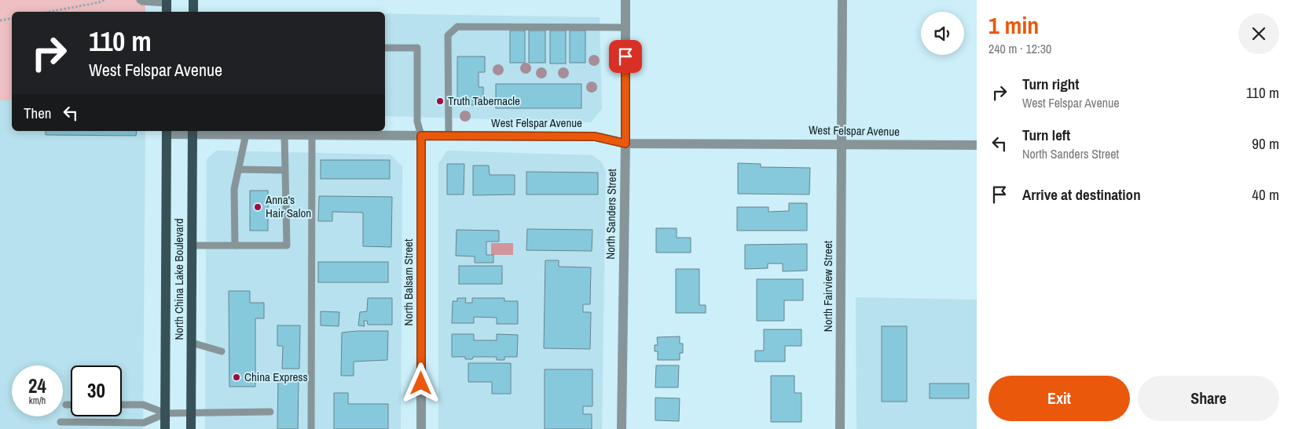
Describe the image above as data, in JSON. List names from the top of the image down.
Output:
{
  "streets": {
    "main road": ["North China Lake Boulevard"],
    "street": [
      "West Felspar Avenue",
      "North Sanders Street",
      "North Balsam Street",
      "North Fairview Street"
    ]
  },
  "crossings": [
    ["West Felspar Avenue", "North Sanders Street"],
    ["West Felspar Avenue", "North China Lake Boulevard"],
    ["West Felspar Avenue", "North Balsam Street"],
    ["West Felspar Avenue", "North Fairview Street"]
  ],
  "places": ["Truth Tabernacle", "Anna's Hair Salon", "China Express"],
  "page": {
    "heading": ["1 min", "240 m · 12:30"],
    "turn": ["110 m", "West Felspar Avenue"],
    "list": [
      {
        "name": "Turn right",
        "note": "West Felspar Avenue",
        "value": "110 m"
      },
      {
        "name": "Turn left",
        "note": "North Sanders Street",
        "value": "90 m"
      },
      {
        "name": "Arrive at destination",
        "value": "40 m"
      }
    ],
    "then": "Then",
    "speed": "24 km/h",
    "limit": "30",
    "buttons": ["Exit", "Share"]
  }
}
